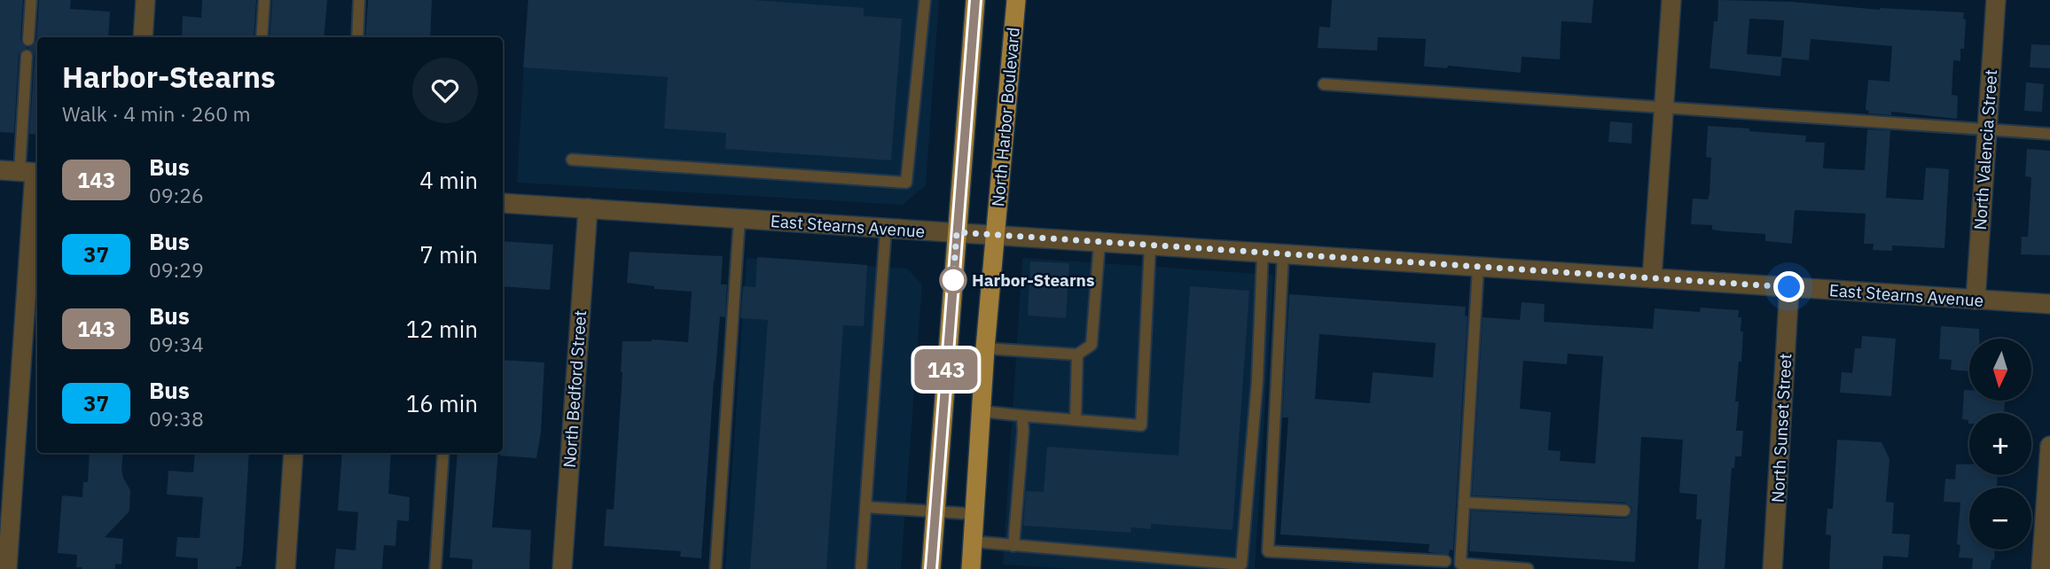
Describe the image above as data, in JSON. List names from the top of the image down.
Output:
{
  "streets": {
    "main road": ["North Harbor Boulevard"],
    "street": [
      "North Valencia Street",
      "East Stearns Avenue",
      "North Bedford Street",
      "North Sunset Street"
    ]
  },
  "crossings": [
    ["North Harbor Boulevard", "East Stearns Avenue"],
    ["North Valencia Street", "East Stearns Avenue"],
    ["East Stearns Avenue", "North Bedford Street"],
    ["East Stearns Avenue", "North Sunset Street"]
  ],
  "places": ["Harbor-Stearns"],
  "lines": ["bus line 143"],
  "north": "bottom",
  "page": {
    "on_map": "143",
    "heading": ["Harbor-Stearns", "Walk · 4 min · 260 m"],
    "list": [
      {
        "mark": "143",
        "name": "Bus",
        "note": "09:26",
        "value": "4 min"
      },
      {
        "mark": "37",
        "name": "Bus",
        "note": "09:29",
        "value": "7 min"
      },
      {
        "mark": "143",
        "name": "Bus",
        "note": "09:34",
        "value": "12 min"
      },
      {
        "mark": "37",
        "name": "Bus",
        "note": "09:38",
        "value": "16 min"
      }
    ],
    "map_buttons": ["+", "−"]
  }
}
